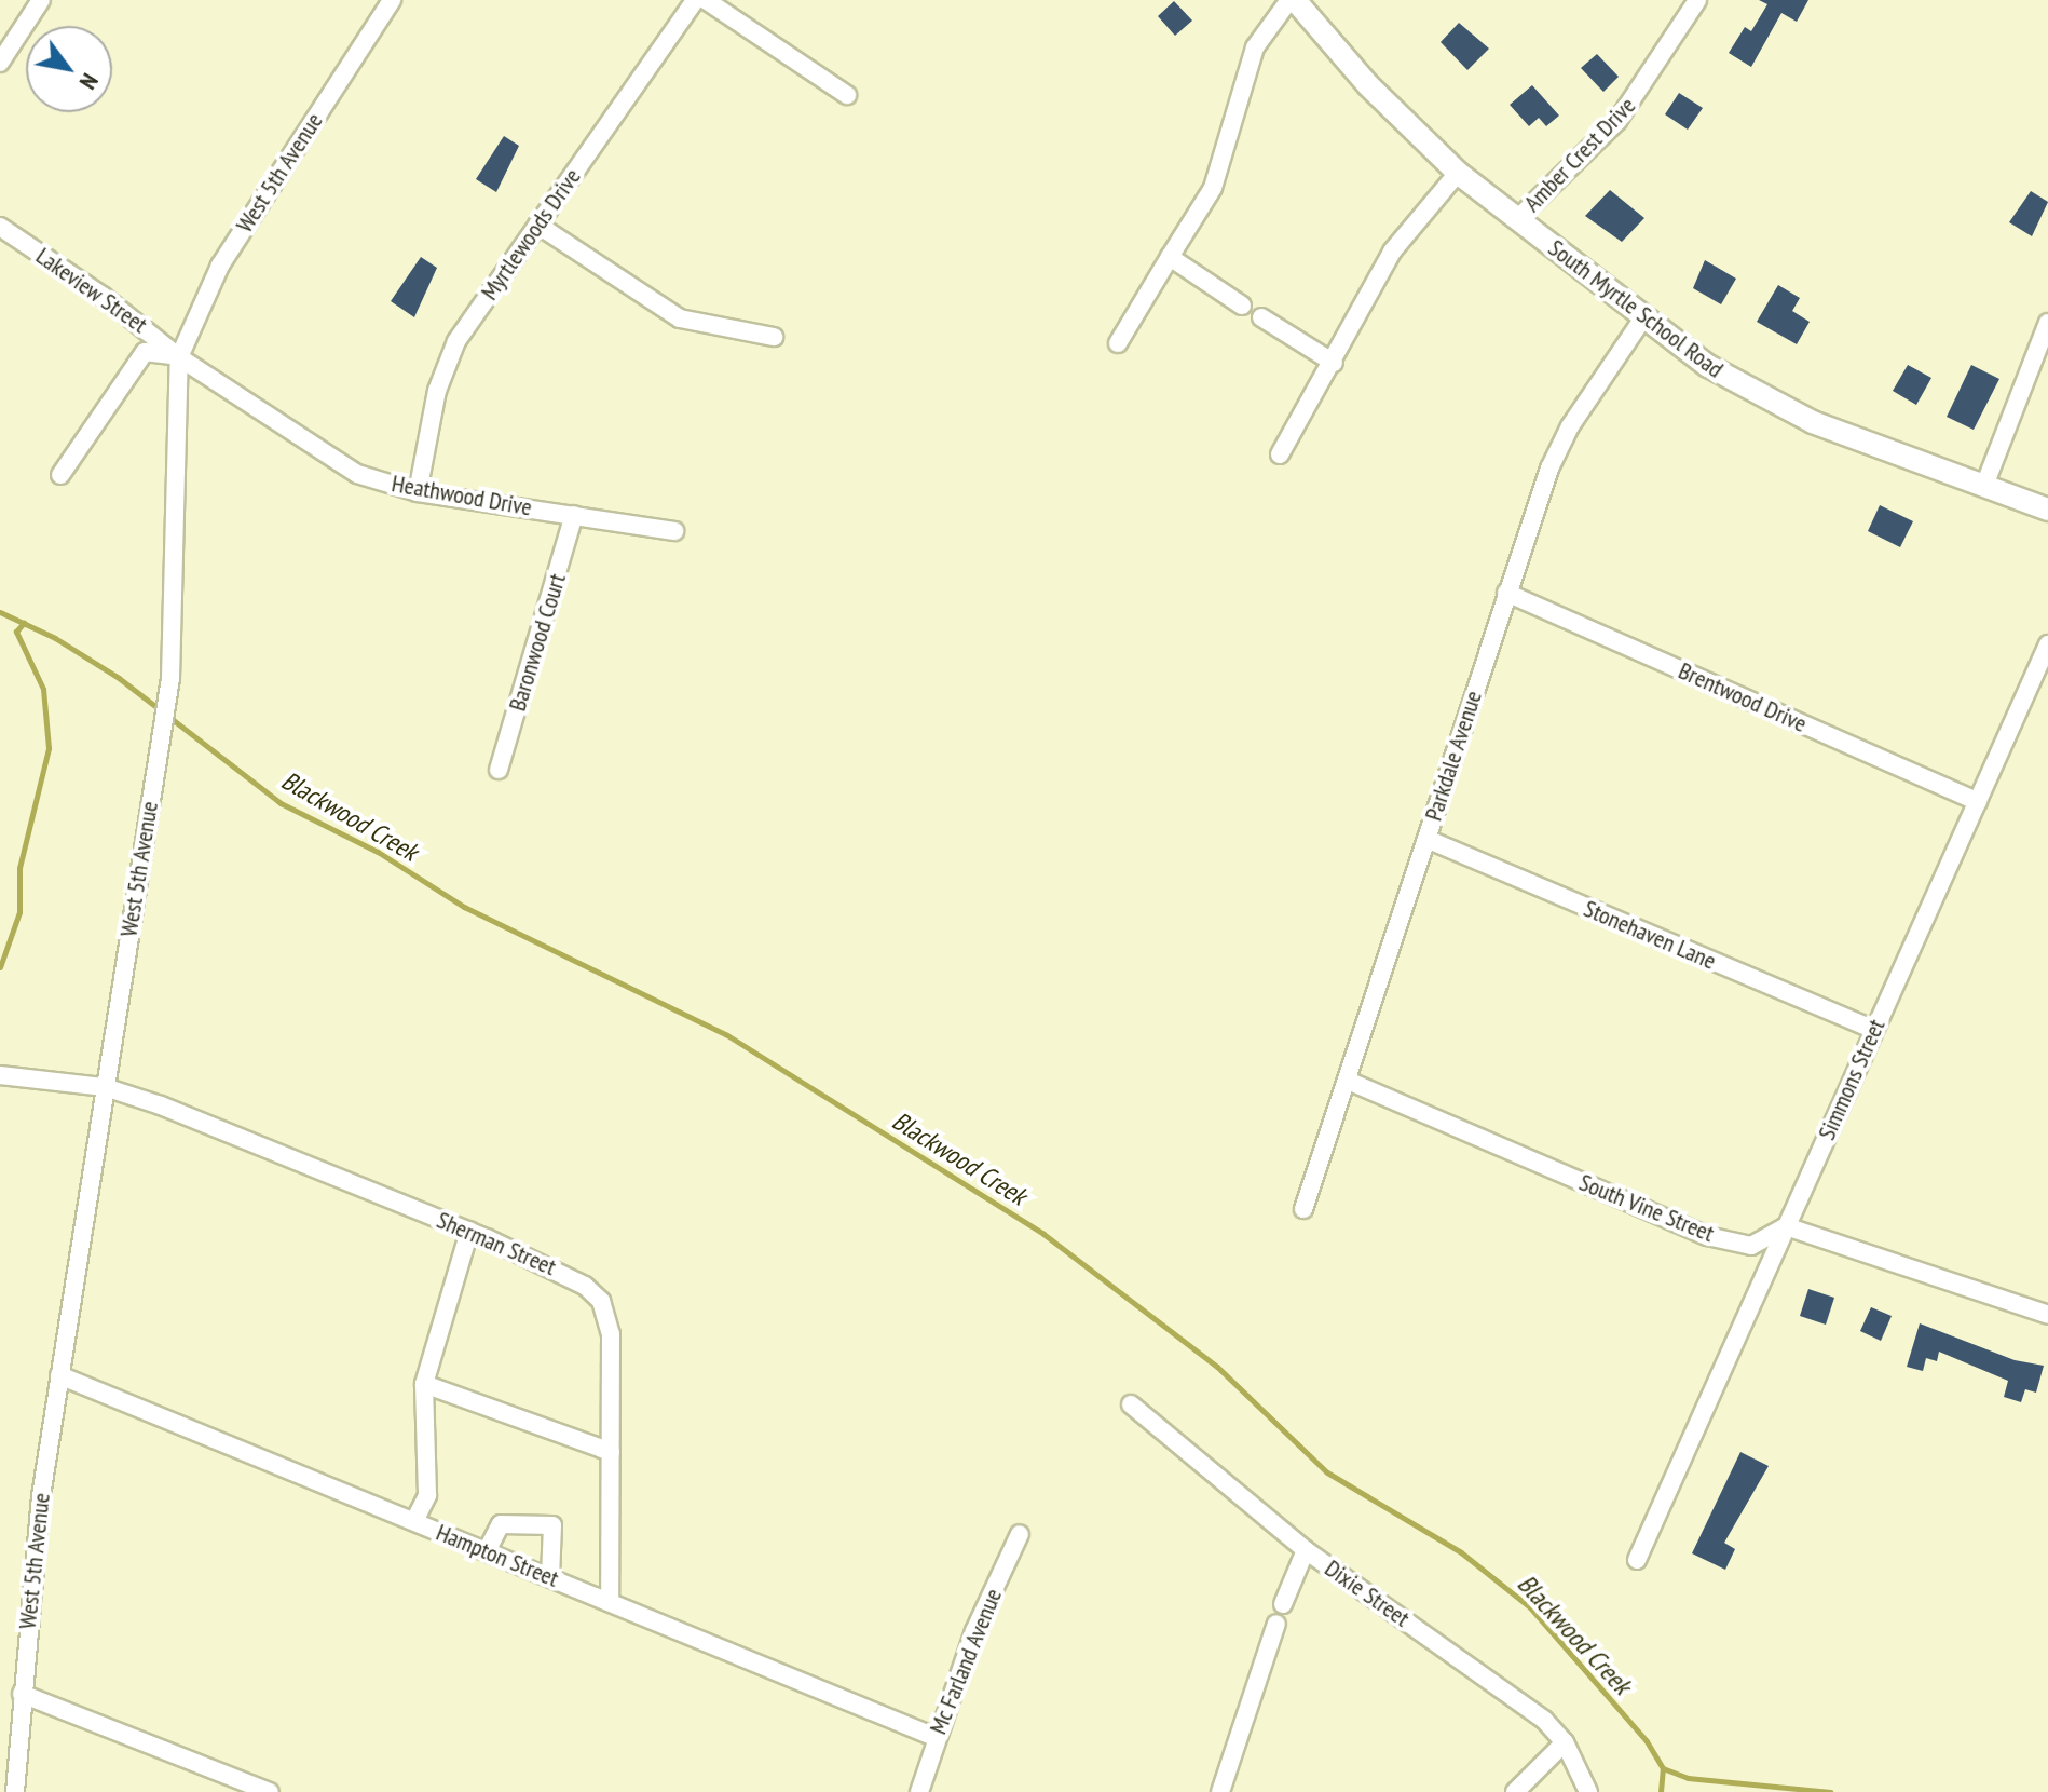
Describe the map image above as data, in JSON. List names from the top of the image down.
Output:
{
  "streets": {
    "main road": ["South Myrtle School Road"],
    "street": [
      "Amber Crest Drive",
      "West 5th Avenue",
      "Myrtlewoods Drive",
      "Lakeview Street",
      "Heathwood Drive",
      "Baronwood Court",
      "Brentwood Drive",
      "Parkdale Avenue",
      "Stonehaven Lane",
      "Simmons Street",
      "South Vine Street",
      "Sherman Street",
      "Hampton Street",
      "Dixie Street",
      "Mc Farland Avenue"
    ]
  },
  "crossings": [
    ["Amber Crest Drive", "South Myrtle School Road"],
    ["West 5th Avenue", "Lakeview Street"],
    ["West 5th Avenue", "Heathwood Drive"],
    ["West 5th Avenue", "Sherman Street"],
    ["West 5th Avenue", "Hampton Street"],
    ["Myrtlewoods Drive", "Heathwood Drive"],
    ["Lakeview Street", "Heathwood Drive"],
    ["South Myrtle School Road", "Parkdale Avenue"],
    ["Heathwood Drive", "Baronwood Court"],
    ["Brentwood Drive", "Parkdale Avenue"],
    ["Brentwood Drive", "Simmons Street"],
    ["Parkdale Avenue", "Stonehaven Lane"],
    ["Parkdale Avenue", "South Vine Street"],
    ["Stonehaven Lane", "Simmons Street"],
    ["Simmons Street", "South Vine Street"],
    ["Sherman Street", "Hampton Street"],
    ["Hampton Street", "Mc Farland Avenue"]
  ],
  "water": ["Blackwood Creek"],
  "north": "bottom right"
}
